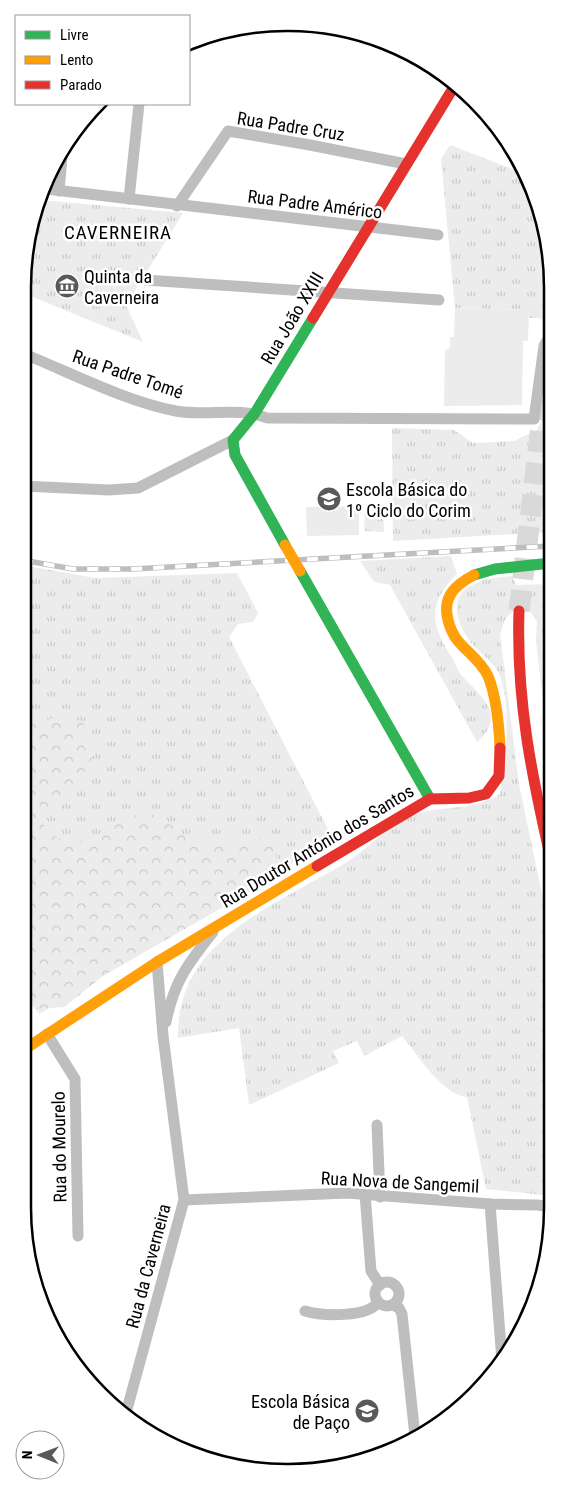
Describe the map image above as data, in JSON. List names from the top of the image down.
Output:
{
  "streets": {
    "main road": ["Rua João XXIII", "Rua Doutor António dos Santos"],
    "street": [
      "Rua Padre Cruz",
      "Rua Padre Américo",
      "Rua Padre Tomé",
      "Rua do Mourelo",
      "Rua Nova de Sangemil",
      "Rua da Caverneira"
    ]
  },
  "crossings": [
    ["Rua Padre Cruz", "Rua Padre Américo"],
    ["Rua Padre Cruz", "Rua João XXIII"],
    ["Rua Padre Américo", "Rua João XXIII"],
    ["Rua João XXIII", "Rua Padre Tomé"],
    ["Rua Doutor António dos Santos", "Rua do Mourelo"],
    ["Rua Doutor António dos Santos", "Rua da Caverneira"],
    ["Rua Nova de Sangemil", "Rua da Caverneira"]
  ],
  "districts": ["CAVERNEIRA"],
  "places": {
    "museum": ["Quinta da Caverneira"],
    "school or university": ["Escola Básica do 1º Ciclo do Corim", "Escola Básica de Paço"]
  },
  "legend": ["Livre", "Lento", "Parado"],
  "north": "left"
}
